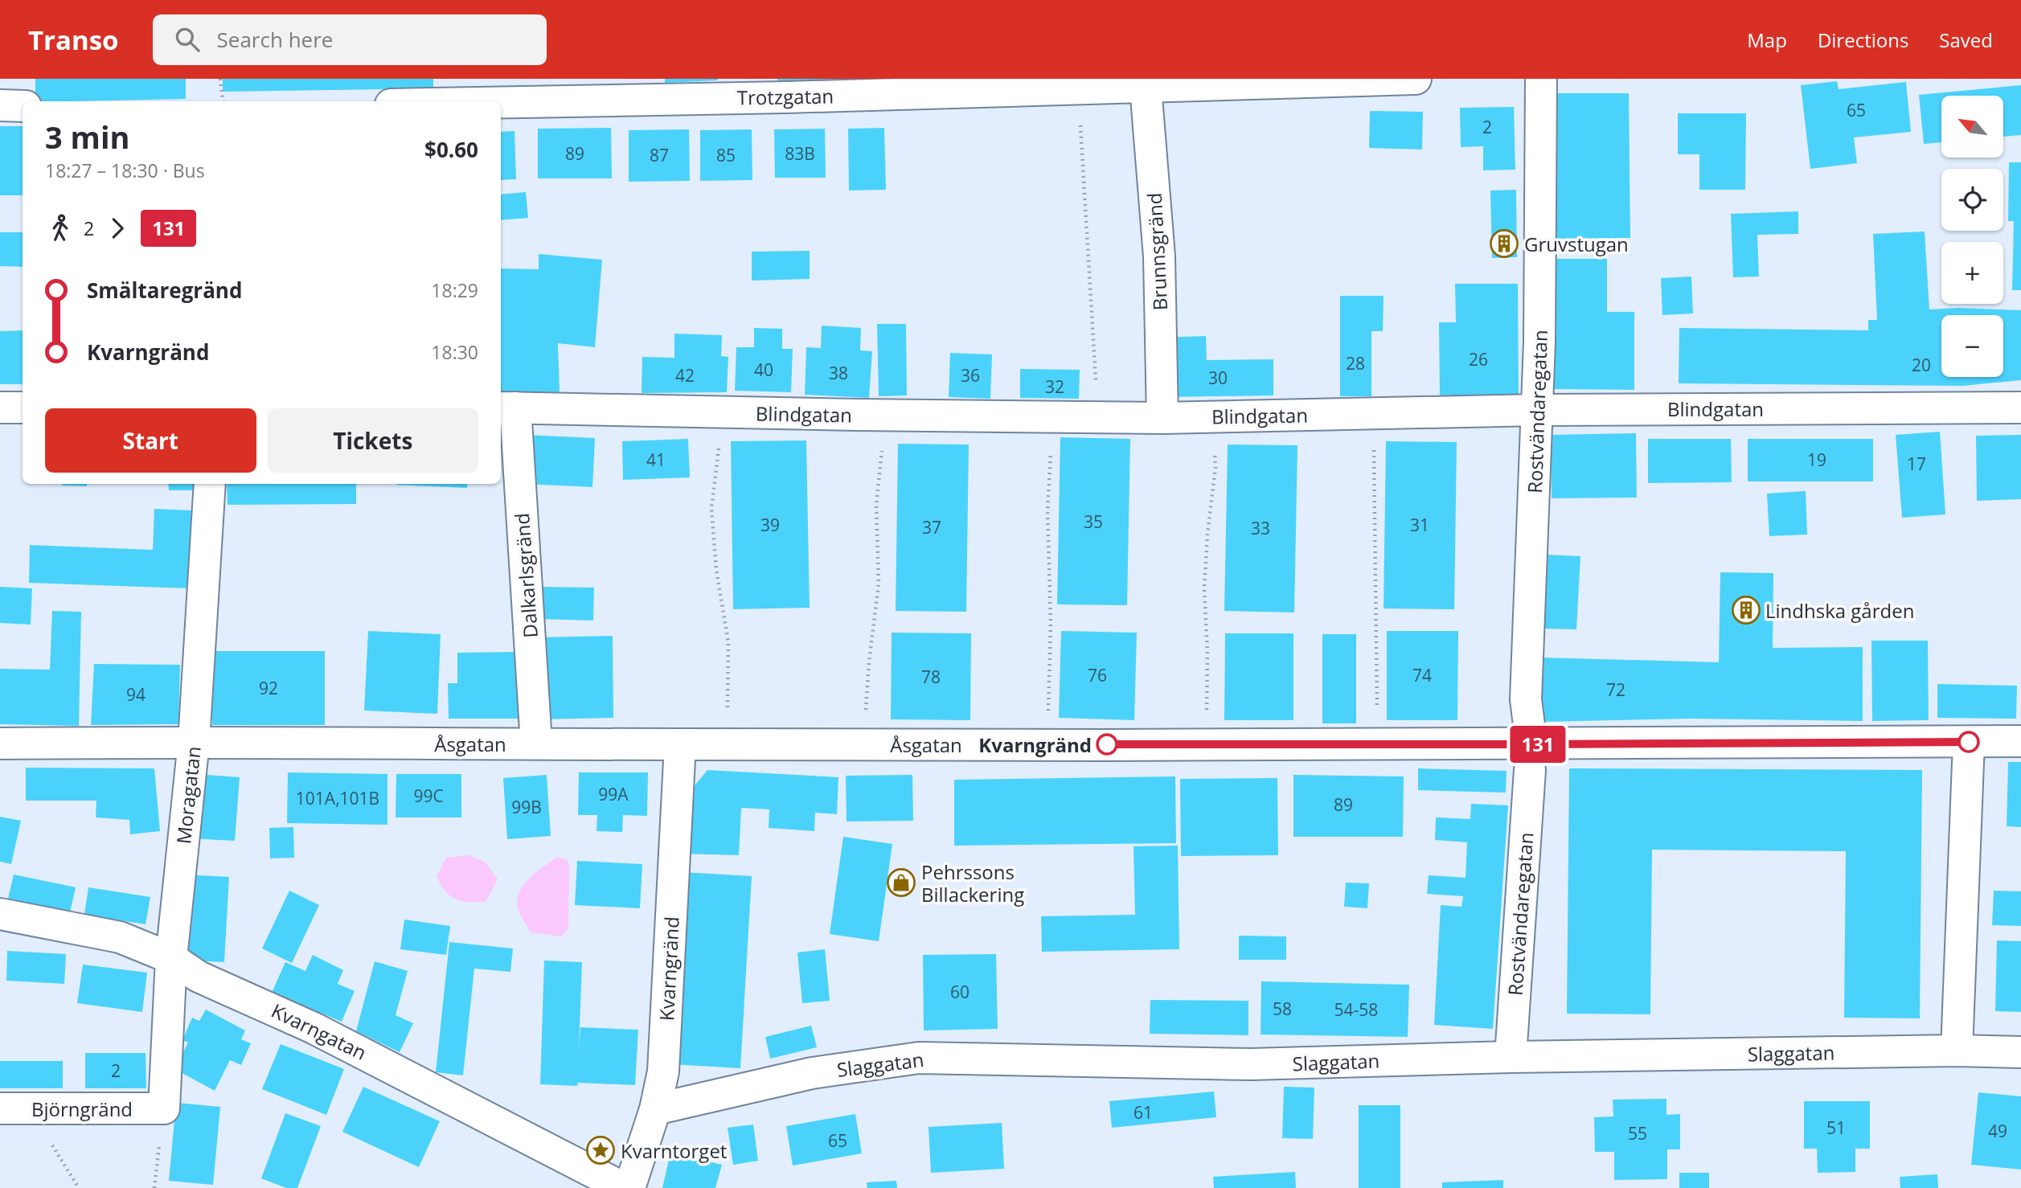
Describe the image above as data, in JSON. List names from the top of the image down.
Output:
{
  "streets": {
    "street": [
      "Trotzgatan",
      "Brunnsgränd",
      "Blindgatan",
      "Rostvändaregatan",
      "Dalkarlsgränd",
      "Åsgatan",
      "Moragatan",
      "Kvarngränd",
      "Kvarngatan",
      "Slaggatan",
      "Björngränd"
    ]
  },
  "crossings": [
    ["Trotzgatan", "Brunnsgränd"],
    ["Brunnsgränd", "Blindgatan"],
    ["Blindgatan", "Rostvändaregatan"],
    ["Blindgatan", "Dalkarlsgränd"],
    ["Rostvändaregatan", "Åsgatan"],
    ["Rostvändaregatan", "Slaggatan"],
    ["Dalkarlsgränd", "Åsgatan"],
    ["Åsgatan", "Moragatan"],
    ["Åsgatan", "Kvarngränd"],
    ["Moragatan", "Kvarngatan"],
    ["Moragatan", "Björngränd"],
    ["Kvarngränd", "Slaggatan"]
  ],
  "places": {
    "building": ["Gruvstugan", "Lindhska gården"],
    "other": ["Kvarngränd"],
    "shop": ["Pehrssons Billackering"],
    "place": ["Kvarntorget"]
  },
  "lines": ["bus line 131"],
  "house_numbers": [
    "65",
    "2",
    "89",
    "83B",
    "87",
    "85",
    "26",
    "28",
    "20",
    "40",
    "38",
    "42",
    "36",
    "30",
    "32",
    "41",
    "19",
    "17",
    "35",
    "39",
    "31",
    "37",
    "33",
    "76",
    "74",
    "78",
    "92",
    "72",
    "94",
    "99A",
    "99C",
    "101A,101B",
    "89",
    "99B",
    "60",
    "58",
    "54-58",
    "2",
    "61",
    "51",
    "49",
    "55",
    "65"
  ],
  "north": "top left",
  "page": {
    "header": "Transo",
    "search": "Search here",
    "nav": ["Map", "Directions", "Saved"],
    "on_map": "131",
    "map_buttons": ["+", "−"],
    "heading": ["3 min", "18:27 – 18:30 · Bus", "$0.60"],
    "legs": ["2", "131"],
    "list": [
      {
        "name": "Smältaregränd",
        "value": "18:29"
      },
      {
        "name": "Kvarngränd",
        "value": "18:30"
      }
    ],
    "buttons": ["Start", "Tickets"]
  }
}
